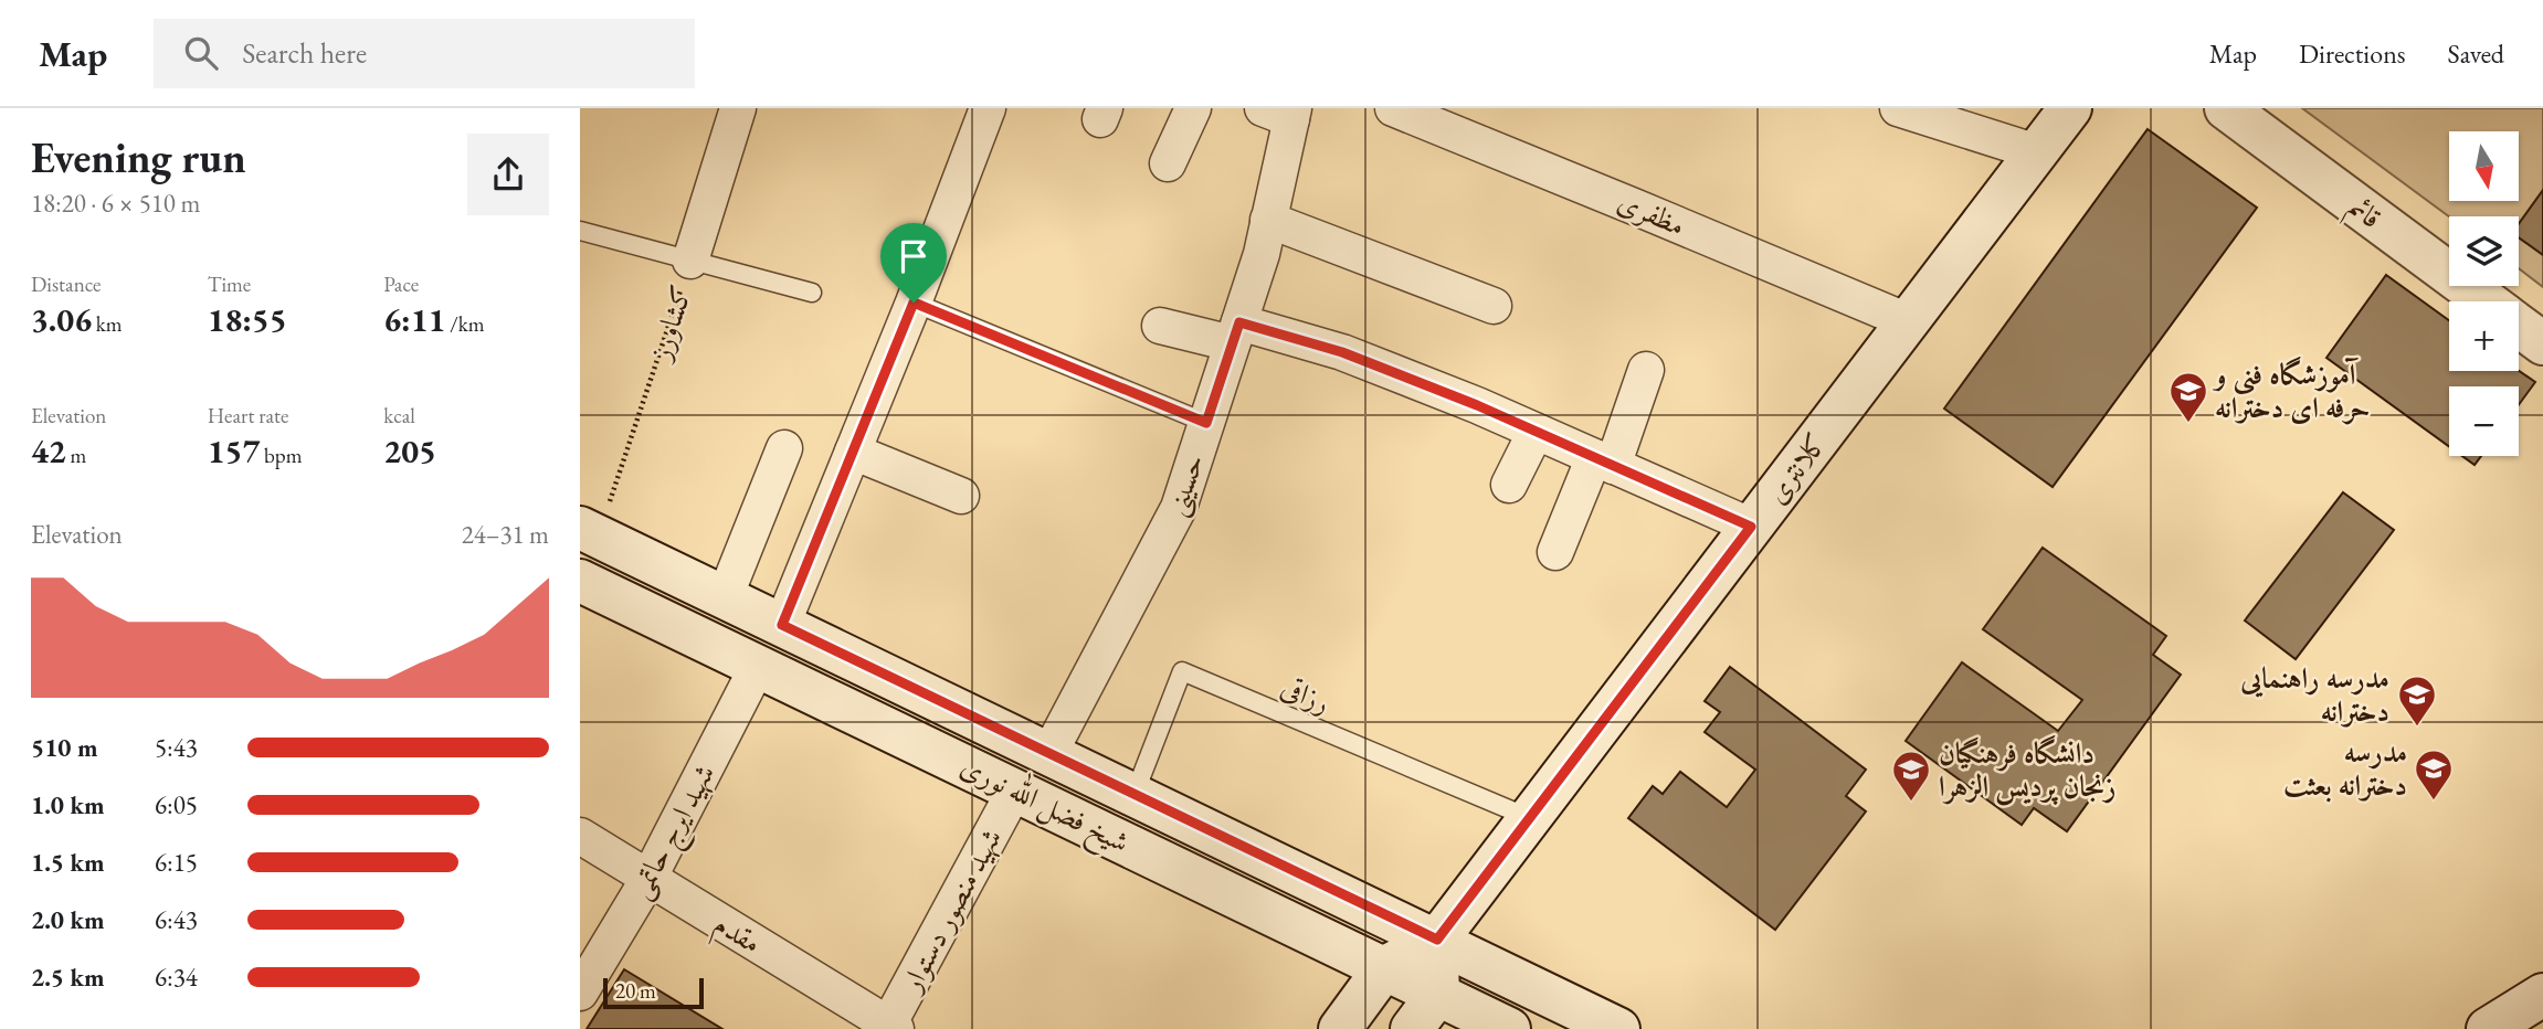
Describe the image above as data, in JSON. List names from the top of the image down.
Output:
{
  "streets": {
    "main road": ["قائم", "کلانتری", "شیخ فضل الله نوری"],
    "street": [
      "مظفری",
      "کشاورز",
      "حسینی",
      "شهید ایرج حاتمی",
      "شهید منصور دستوار",
      "مقدم"
    ],
    "lane": ["رزاقی"]
  },
  "crossings": [
    ["مظفری", "کلانتری"],
    ["کشاورز", "شیخ فضل الله نوری"],
    ["کلانتری", "رزاقی"],
    ["کلانتری", "شیخ فضل الله نوری"],
    ["حسینی", "شیخ فضل الله نوری"],
    ["رزاقی", "شیخ فضل الله نوری"],
    ["شیخ فضل الله نوری", "شهید ایرج حاتمی"],
    ["شیخ فضل الله نوری", "شهید منصور دستوار"],
    ["شهید ایرج حاتمی", "مقدم"],
    ["شهید منصور دستوار", "مقدم"]
  ],
  "places": {
    "school or university": [
      "آموزشگاه فنی و حرفه ای دخترانه",
      "مدرسه راهنمایی دخترانه",
      "مدرسه دخترانه بعثت",
      "دانشگاه فرهنگیان زنجان پردیس الزهرا"
    ]
  },
  "scale_bar": "20 m",
  "north": "bottom",
  "page": {
    "header": "Map",
    "search": "Search here",
    "nav": ["Map", "Directions", "Saved"],
    "heading": ["Evening run", "18:20 · 6 × 510 m"],
    "map_buttons": ["+", "−"],
    "stats": [
      ["Distance", "3.06 km"],
      ["Time", "18:55"],
      ["Pace", "6:11 /km"],
      ["Elevation", "42 m"],
      ["Heart rate", "157 bpm"],
      ["kcal", "205"]
    ],
    "chart": ["Elevation", "24–31 m"],
    "list": [
      {
        "name": "510 m",
        "note": "5:43"
      },
      {
        "name": "1.0 km",
        "note": "6:05"
      },
      {
        "name": "1.5 km",
        "note": "6:15"
      },
      {
        "name": "2.0 km",
        "note": "6:43"
      },
      {
        "name": "2.5 km",
        "note": "6:34"
      }
    ],
    "scale": "20 m"
  }
}
